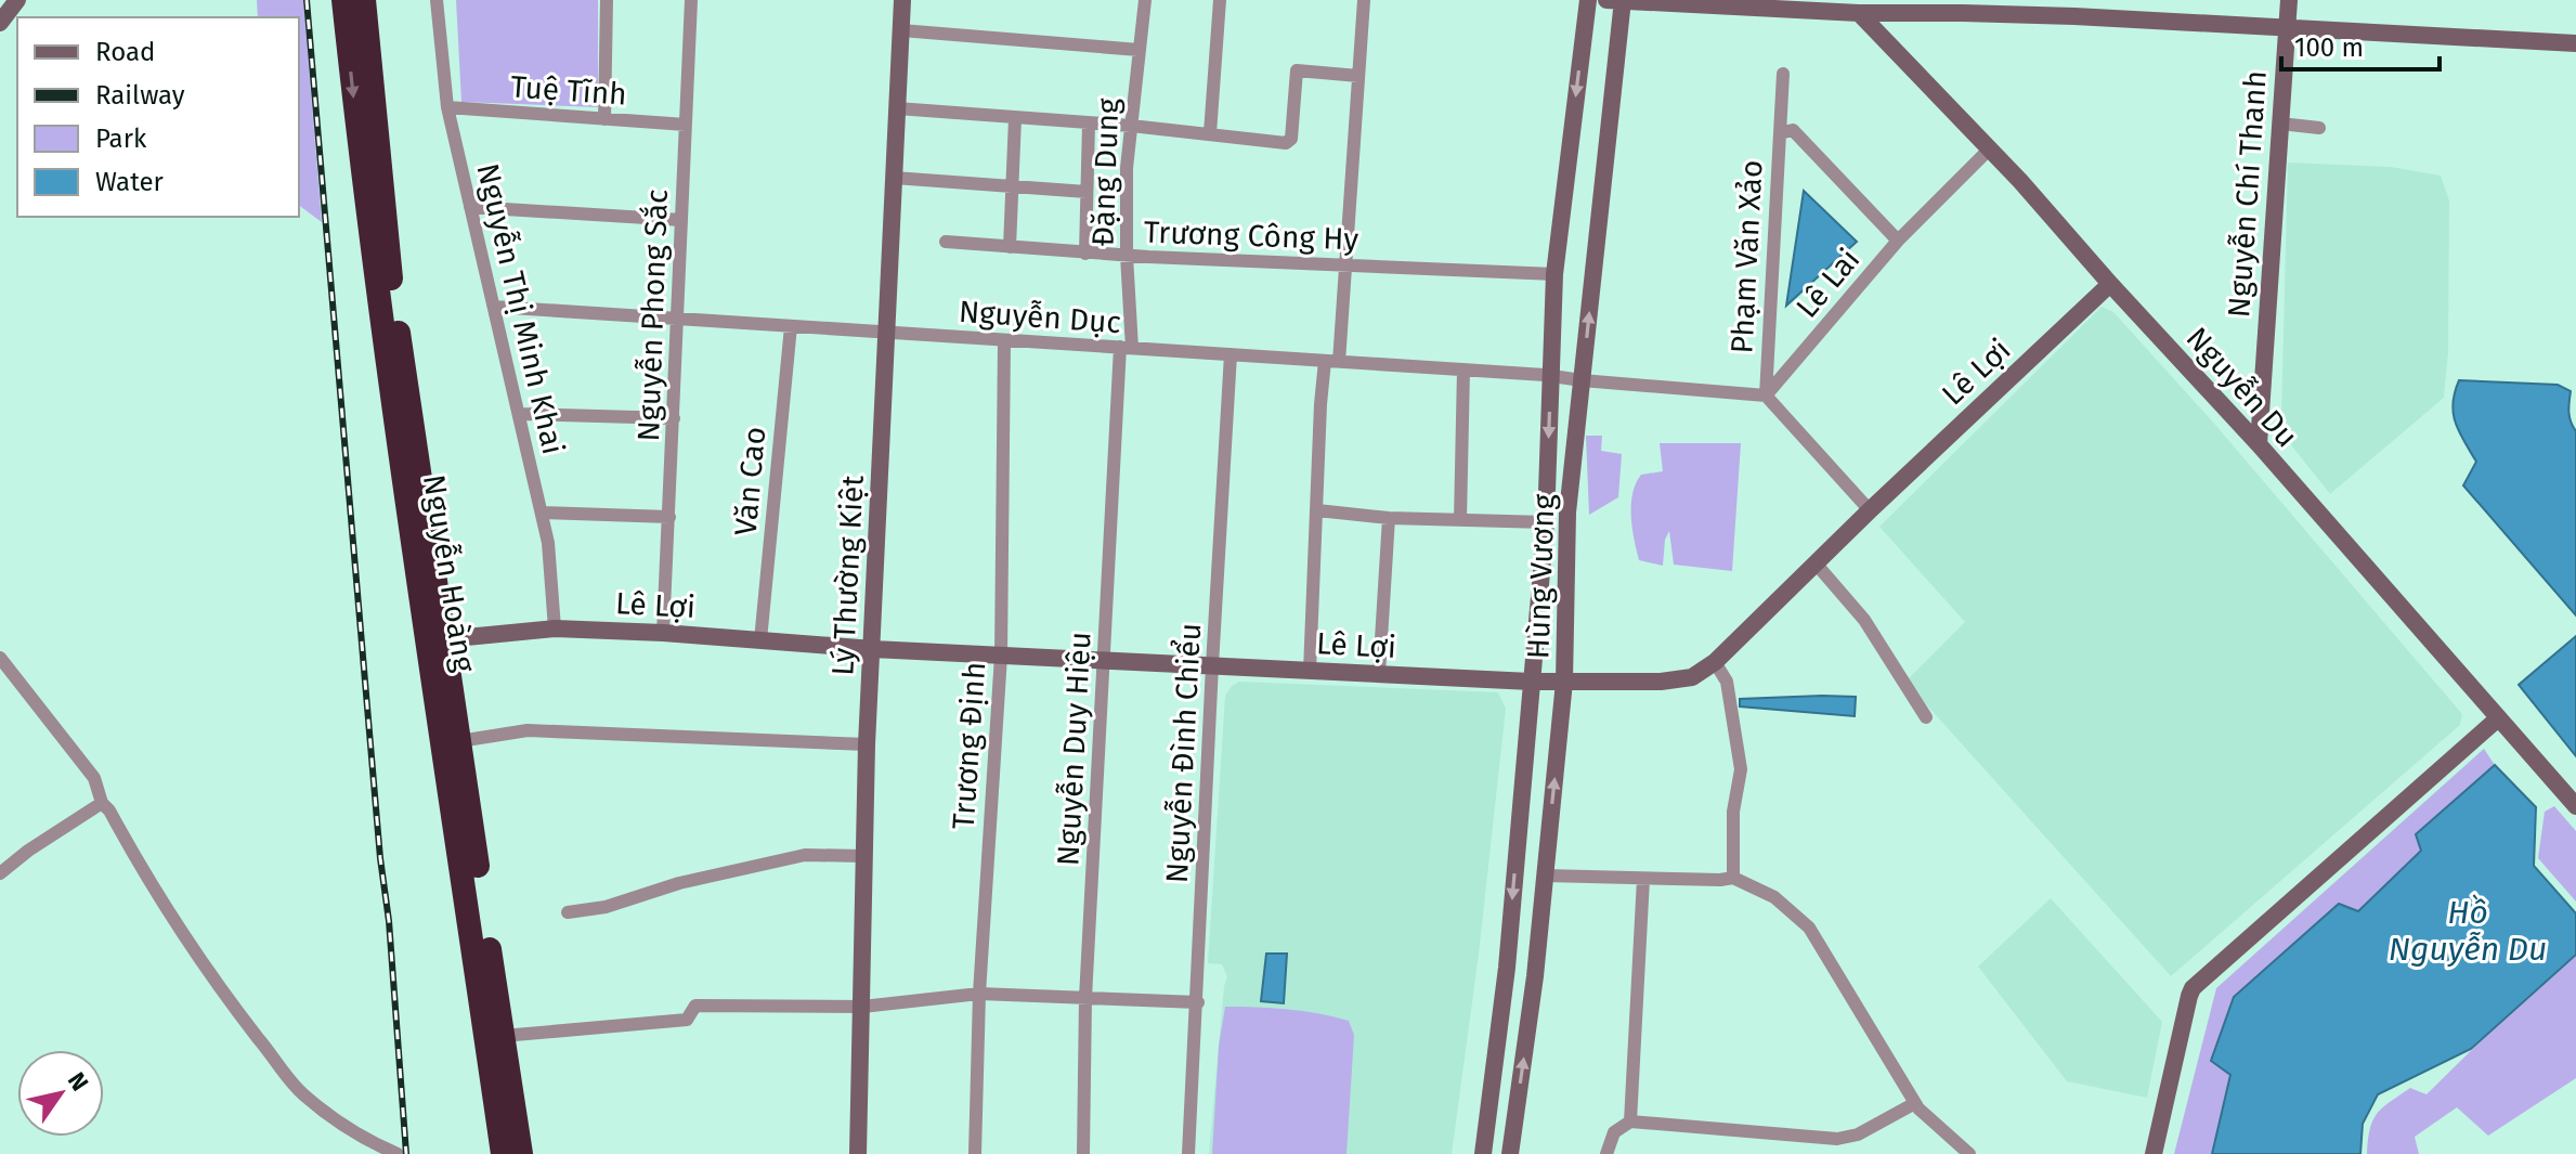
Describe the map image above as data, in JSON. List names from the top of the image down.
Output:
{
  "streets": {
    "highway": ["Nguyễn Hoàng"],
    "street": [
      "Tuệ Tĩnh",
      "Đặng Dung",
      "Nguyễn Chí Thanh",
      "Trương Công Hy",
      "Phạm Văn Xảo",
      "Lê Lai",
      "Nguyễn Thị Minh Khai",
      "Nguyễn Phong Sắc",
      "Nguyễn Dục",
      "Lê Lợi",
      "Nguyễn Du",
      "Văn Cao",
      "Lý Thường Kiệt",
      "Hùng Vương",
      "Trương Định",
      "Nguyễn Duy Hiệu",
      "Nguyễn Đình Chiểu"
    ]
  },
  "crossings": [
    ["Tuệ Tĩnh", "Nguyễn Thị Minh Khai"],
    ["Tuệ Tĩnh", "Nguyễn Phong Sắc"],
    ["Đặng Dung", "Trương Công Hy"],
    ["Đặng Dung", "Nguyễn Dục"],
    ["Đặng Dung", "Nguyễn Duy Hiệu"],
    ["Nguyễn Chí Thanh", "Nguyễn Du"],
    ["Trương Công Hy", "Hùng Vương"],
    ["Phạm Văn Xảo", "Lê Lai"],
    ["Phạm Văn Xảo", "Lê Lợi"],
    ["Lê Lai", "Nguyễn Du"],
    ["Nguyễn Thị Minh Khai", "Nguyễn Dục"],
    ["Nguyễn Thị Minh Khai", "Lê Lợi"],
    ["Nguyễn Phong Sắc", "Nguyễn Dục"],
    ["Nguyễn Phong Sắc", "Lê Lợi"],
    ["Nguyễn Dục", "Văn Cao"],
    ["Nguyễn Dục", "Lý Thường Kiệt"],
    ["Nguyễn Dục", "Hùng Vương"],
    ["Nguyễn Dục", "Trương Định"],
    ["Nguyễn Dục", "Nguyễn Duy Hiệu"],
    ["Nguyễn Dục", "Nguyễn Đình Chiểu"],
    ["Lê Lợi", "Nguyễn Du"],
    ["Lê Lợi", "Văn Cao"],
    ["Lê Lợi", "Nguyễn Hoàng"],
    ["Lê Lợi", "Lý Thường Kiệt"],
    ["Lê Lợi", "Hùng Vương"],
    ["Lê Lợi", "Trương Định"],
    ["Lê Lợi", "Nguyễn Duy Hiệu"],
    ["Lê Lợi", "Nguyễn Đình Chiểu"]
  ],
  "water": ["Hồ Nguyễn Du"],
  "legend": [
    "Road",
    "Railway",
    "Park",
    "Water"
  ],
  "scale_bar": "100 m",
  "north": "top right"
}
